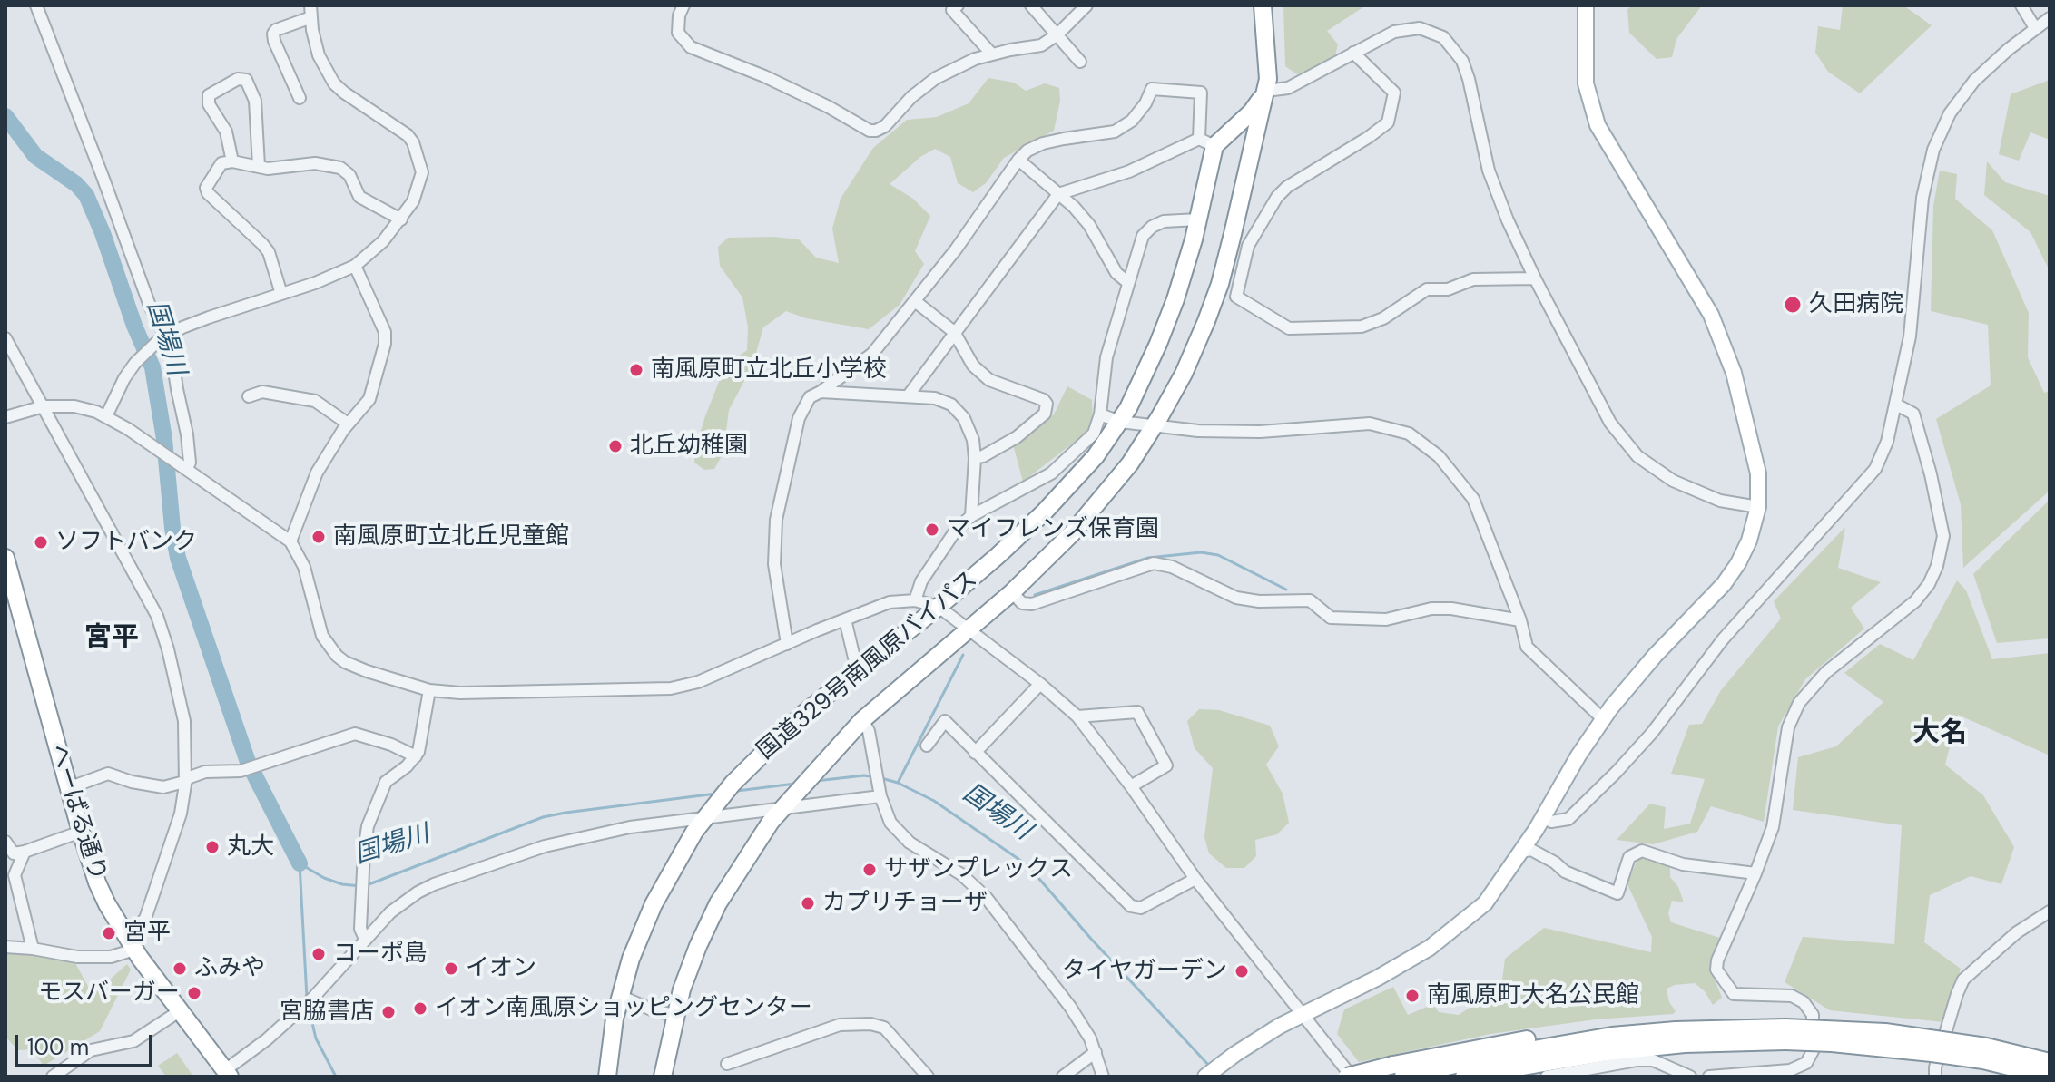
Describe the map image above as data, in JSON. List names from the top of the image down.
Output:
{
  "streets": {
    "highway": ["国道329号南風原バイパス", "へーばる通り"]
  },
  "districts": ["宮平", "大名"],
  "water": ["国場川"],
  "places": [
    "久田病院",
    "南風原町立北丘小学校",
    "北丘幼稚園",
    "マイフレンズ保育園",
    "南風原町立北丘児童館",
    "ソフトバンク",
    "丸大",
    "サザンプレックス",
    "カプリチョーザ",
    "宮平",
    "コーポ島",
    "ふみや",
    "イオン",
    "タイヤガーデン",
    "モスバーガー",
    "南風原町大名公民館",
    "イオン南風原ショッピングセンター",
    "宮脇書店"
  ],
  "scale_bar": "100 m"
}
